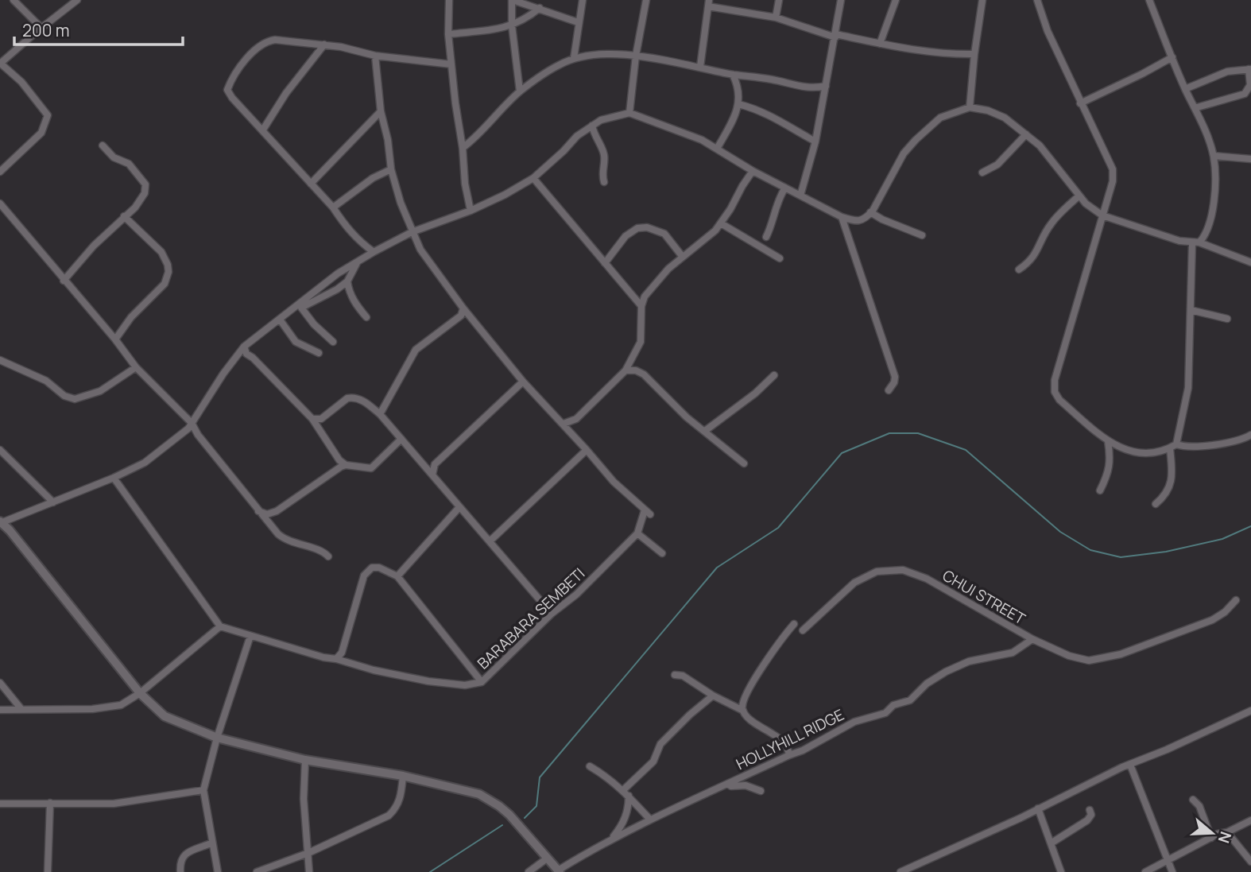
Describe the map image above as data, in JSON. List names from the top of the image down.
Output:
{
  "streets": {
    "street": ["CHUI STREET", "BARABARA SEMBETI", "HOLLYHILL RIDGE"]
  },
  "crossings": [
    ["CHUI STREET", "HOLLYHILL RIDGE"]
  ],
  "scale_bar": "200 m",
  "north": "right"
}
